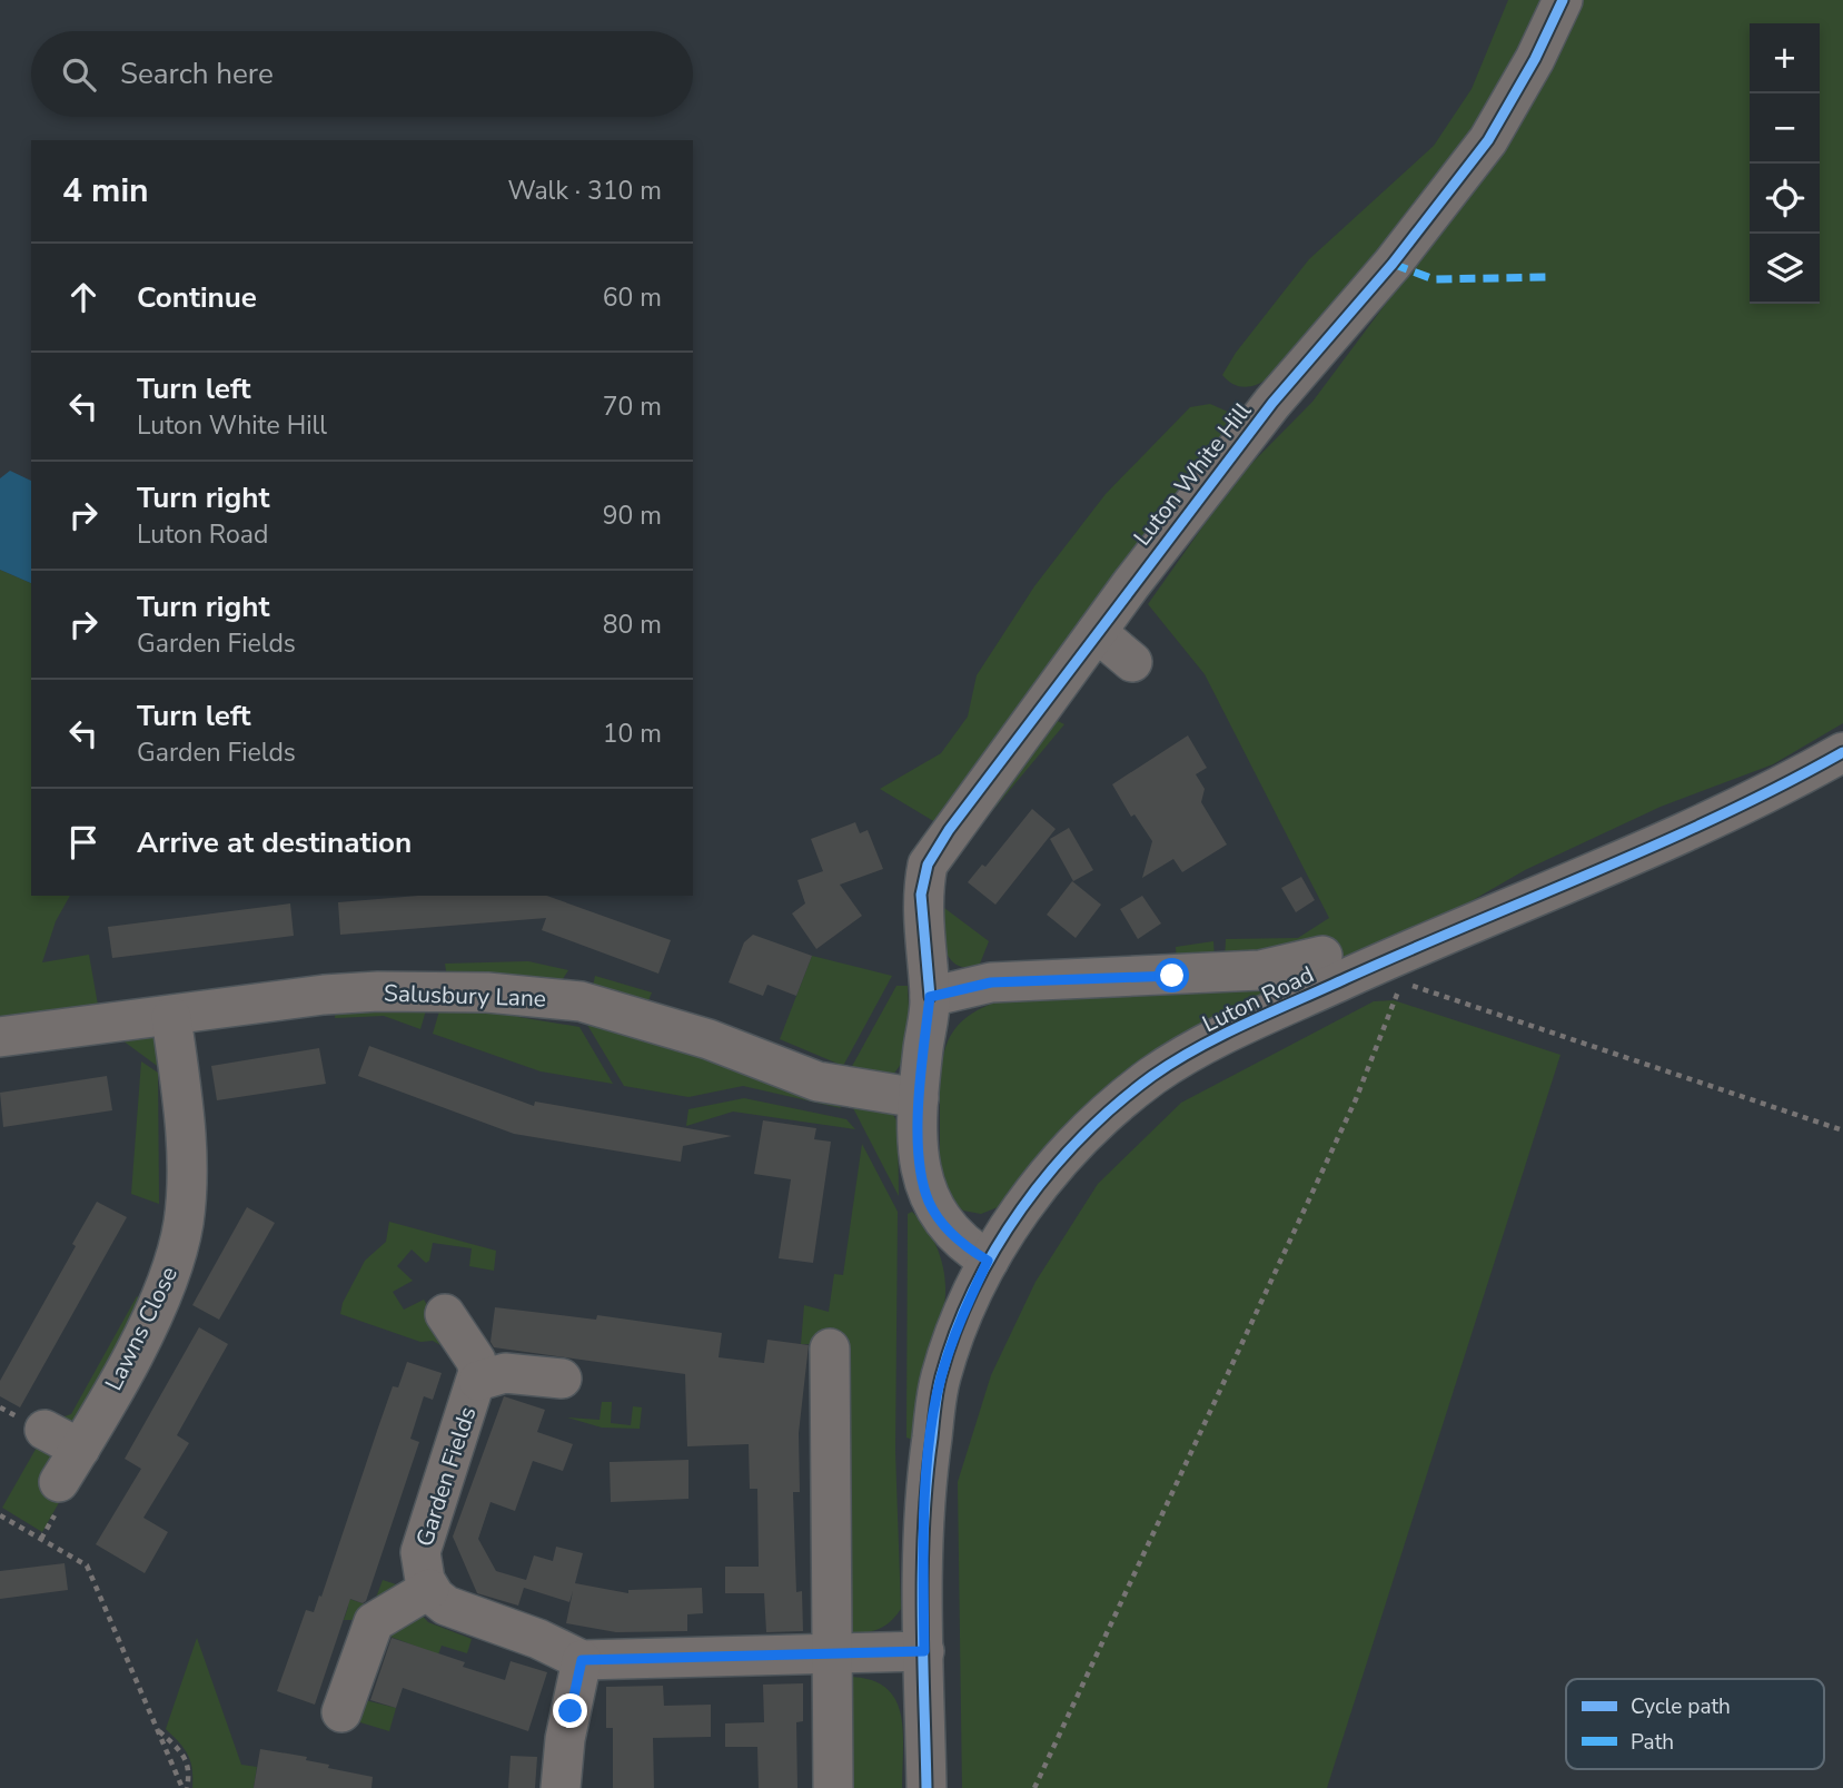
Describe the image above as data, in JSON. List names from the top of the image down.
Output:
{
  "streets": {
    "street": [
      "Luton White Hill",
      "Salusbury Lane",
      "Luton Road",
      "Lawns Close",
      "Garden Fields"
    ]
  },
  "crossings": [
    ["Luton White Hill", "Salusbury Lane"],
    ["Luton White Hill", "Luton Road"],
    ["Salusbury Lane", "Lawns Close"]
  ],
  "legend": ["Cycle path", "Path"],
  "page": {
    "map_buttons": ["+", "−"],
    "search": "Search here",
    "heading": ["4 min", "Walk · 310 m"],
    "list": [
      ["Continue", "60 m"],
      ["Turn left", "Luton White Hill", "70 m"],
      ["Turn right", "Luton Road", "90 m"],
      ["Turn right", "Garden Fields", "80 m"],
      ["Turn left", "Garden Fields", "10 m"],
      "Arrive at destination"
    ]
  }
}
